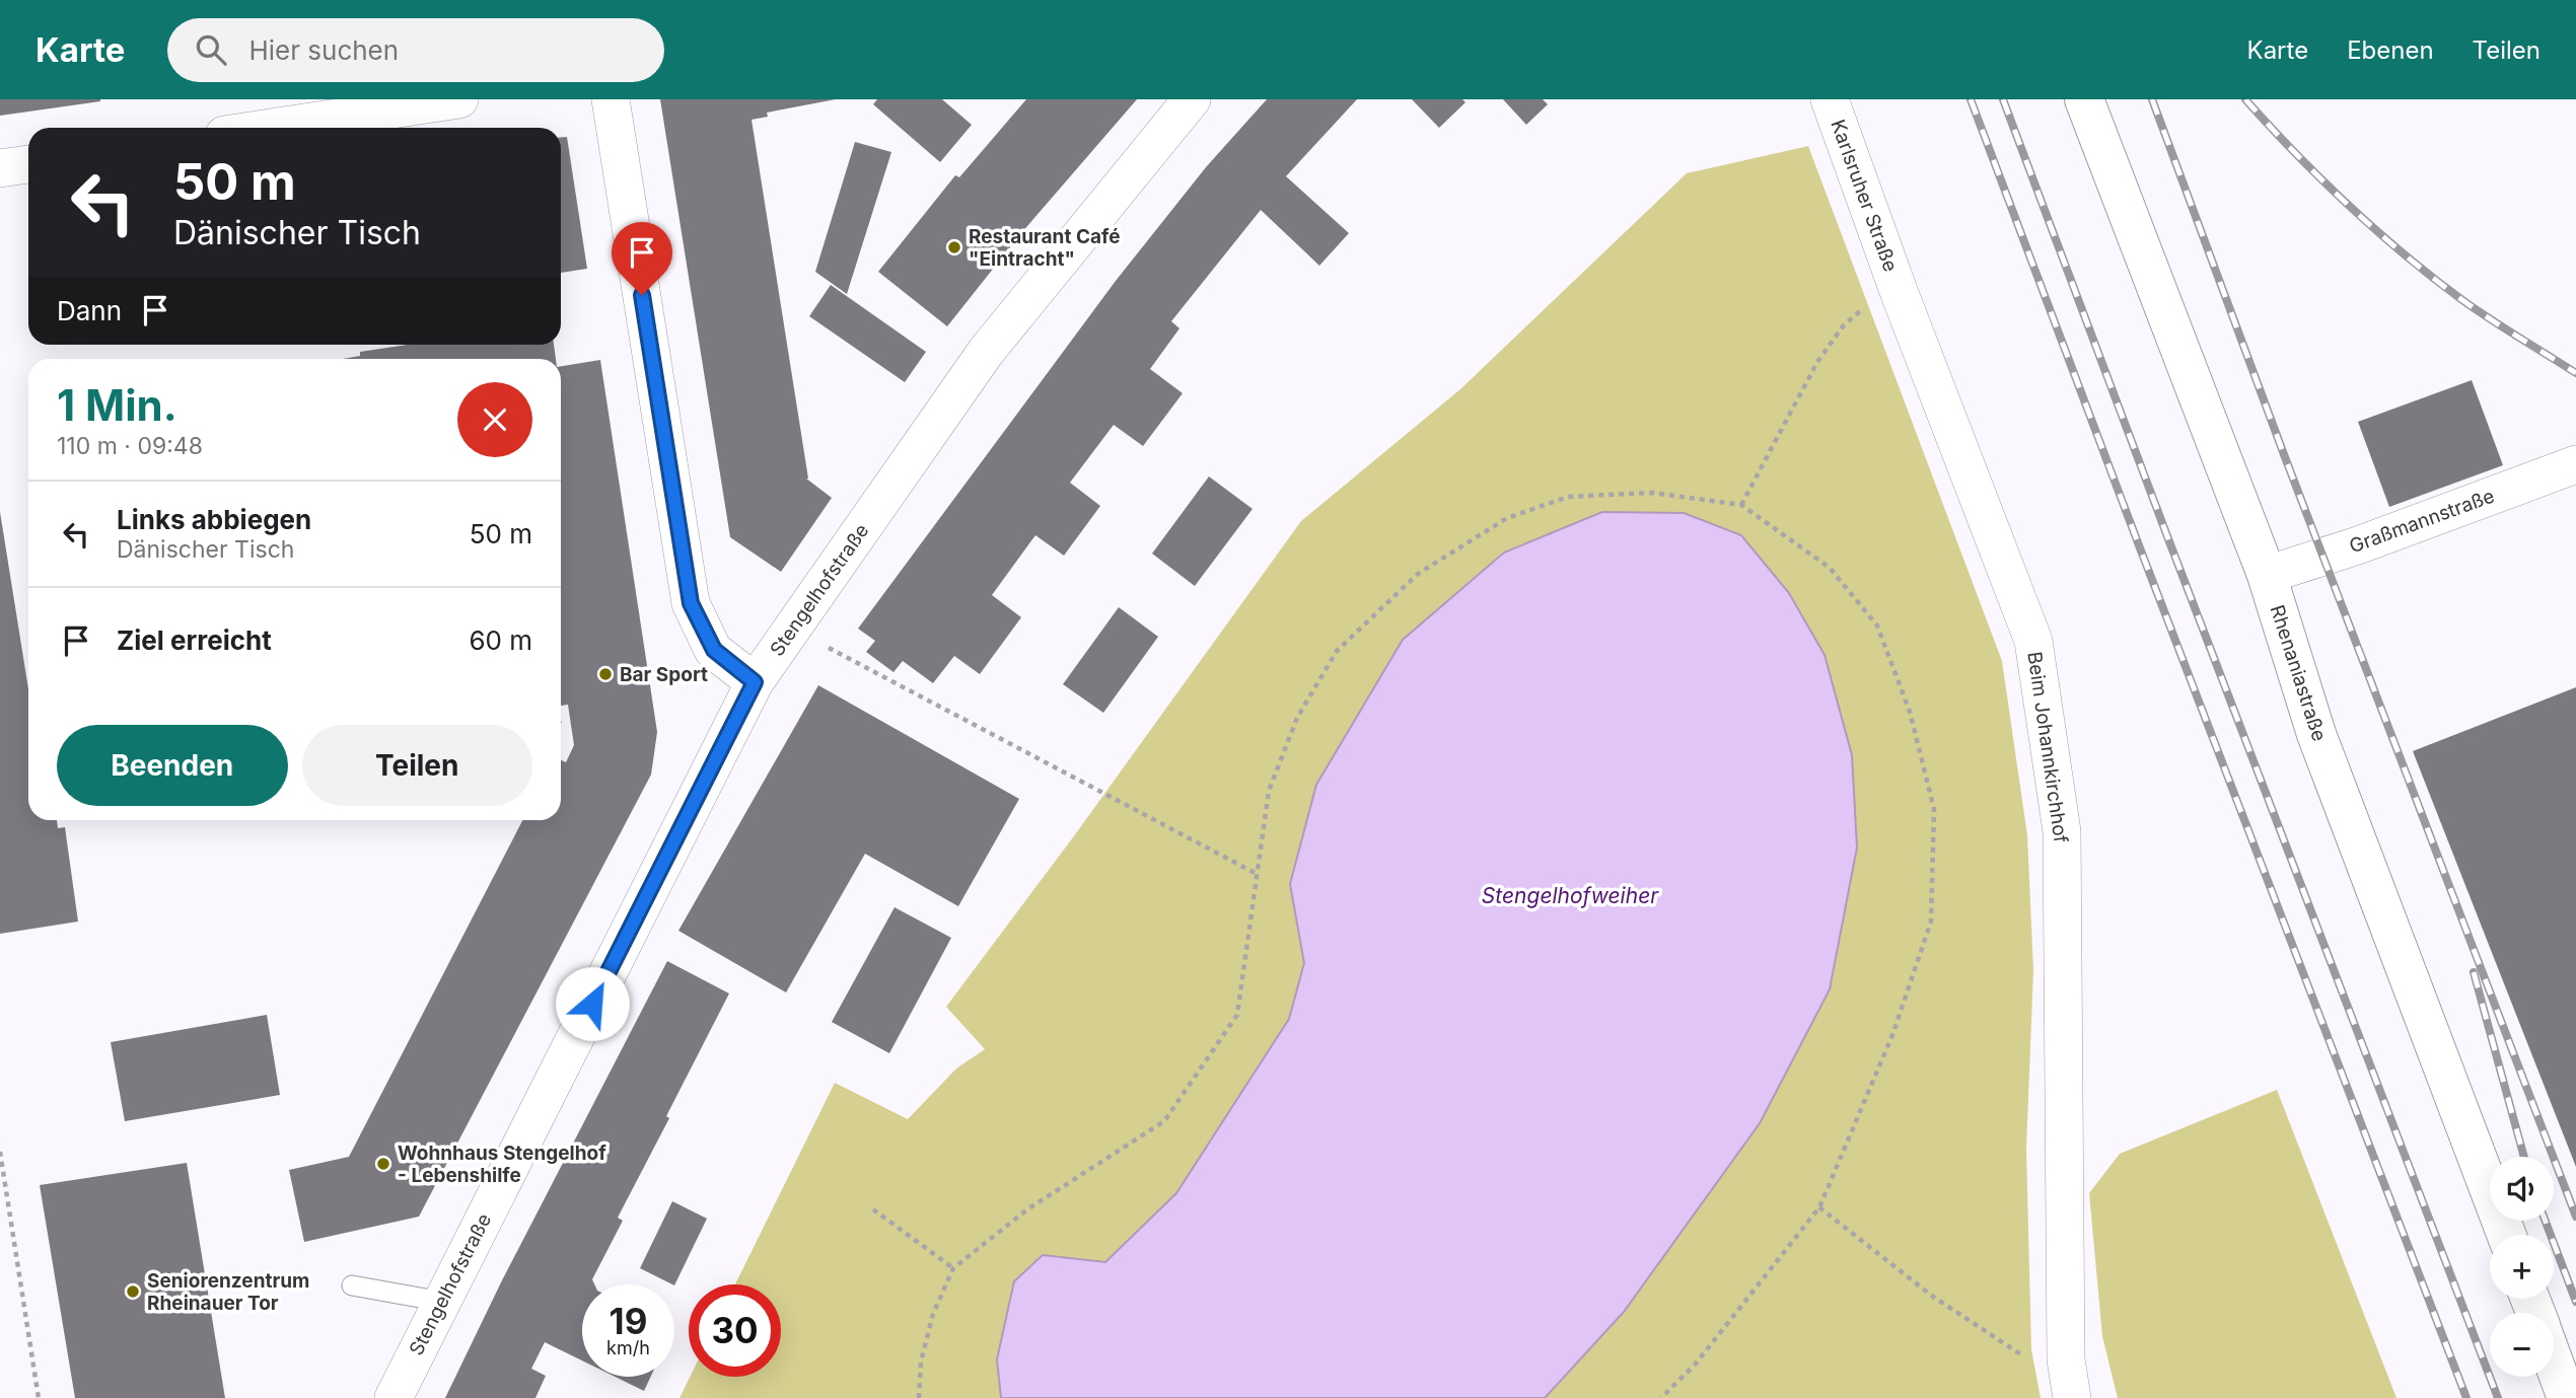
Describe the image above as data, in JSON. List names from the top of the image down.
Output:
{
  "streets": {
    "street": [
      "Karlsruher Straße",
      "Graßmannstraße",
      "Stengelhofstraße",
      "Rhenaniastraße",
      "Beim Johannkirchhof"
    ]
  },
  "crossings": [
    ["Karlsruher Straße", "Beim Johannkirchhof"],
    ["Graßmannstraße", "Rhenaniastraße"]
  ],
  "water": ["Stengelhofweiher"],
  "places": [
    "Restaurant Café \"Eintracht\"",
    "Bar Sport",
    "Wohnhaus Stengelhof - Lebenshilfe",
    "Seniorenzentrum Rheinauer Tor"
  ],
  "page": {
    "header": "Karte",
    "search": "Hier suchen",
    "nav": ["Karte", "Ebenen", "Teilen"],
    "turn": ["50 m", "Dänischer Tisch"],
    "then": "Dann",
    "heading": ["1 Min.", "110 m · 09:48"],
    "list": [
      {
        "name": "Links abbiegen",
        "note": "Dänischer Tisch",
        "value": "50 m"
      },
      {
        "name": "Ziel erreicht",
        "value": "60 m"
      }
    ],
    "buttons": ["Beenden", "Teilen"],
    "map_buttons": ["+", "−"],
    "speed": "19 km/h",
    "limit": "30"
  }
}
